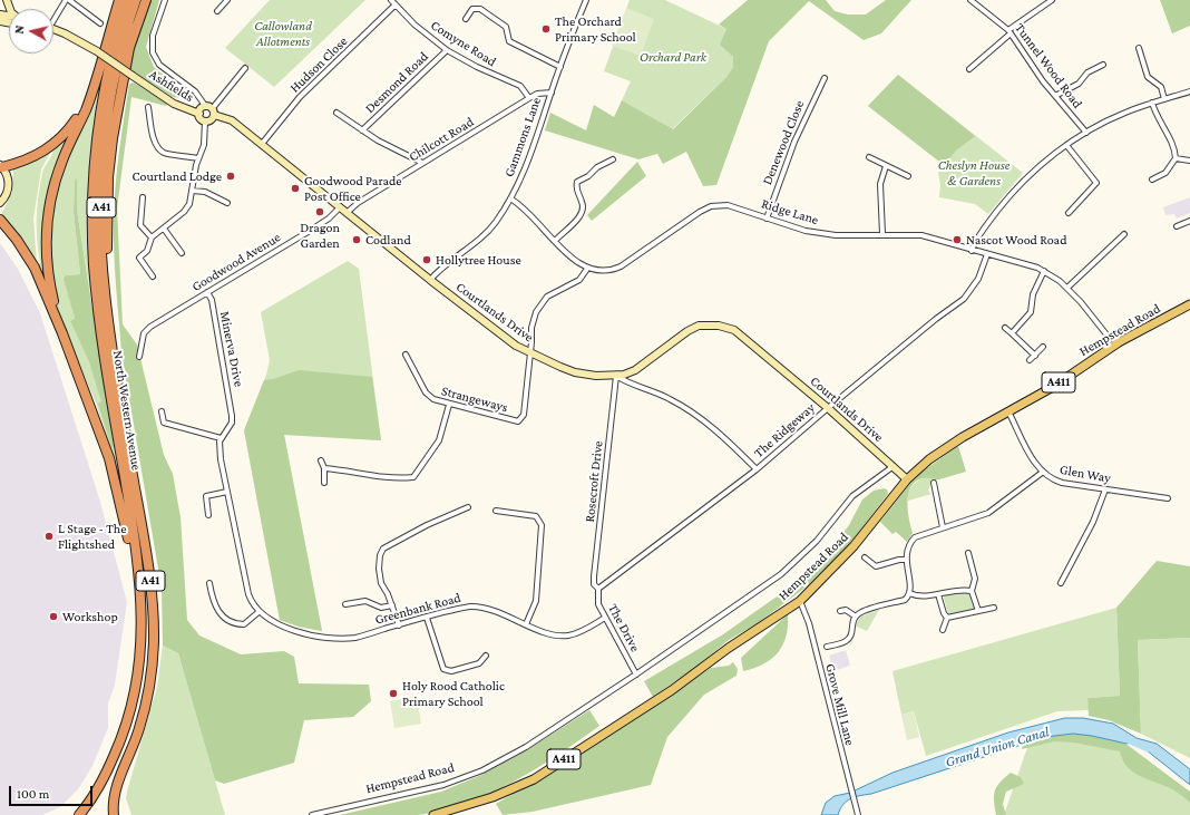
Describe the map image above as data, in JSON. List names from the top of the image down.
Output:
{
  "streets": {
    "highway": ["A41", "North Western Avenue"],
    "main road": ["Hempstead Road", "A411"],
    "street": [
      "Comyne Road",
      "Hudson Close",
      "Tunnel Wood Road",
      "Desmond Road",
      "Ashfields",
      "Gammons Lane",
      "Chilcott Road",
      "Denewood Close",
      "Ridge Lane",
      "Goodwood Avenue",
      "Courtlands Drive",
      "Minerva Drive",
      "Strangeways",
      "The Ridgeway",
      "Glen Way",
      "Rosecroft Drive",
      "Greenbank Road",
      "The Drive",
      "Grove Mill Lane"
    ]
  },
  "crossings": [
    ["Comyne Road", "Hudson Close"],
    ["Comyne Road", "Desmond Road"],
    ["Comyne Road", "Chilcott Road"],
    ["Hudson Close", "Courtlands Drive"],
    ["Ashfields", "Courtlands Drive"],
    ["Gammons Lane", "Chilcott Road"],
    ["Gammons Lane", "Courtlands Drive"],
    ["Chilcott Road", "Courtlands Drive"],
    ["Denewood Close", "Ridge Lane"],
    ["Ridge Lane", "Hempstead Road"],
    ["Ridge Lane", "The Ridgeway"],
    ["Goodwood Avenue", "Courtlands Drive"],
    ["Goodwood Avenue", "Minerva Drive"],
    ["Courtlands Drive", "Hempstead Road"],
    ["Courtlands Drive", "Strangeways"],
    ["Courtlands Drive", "The Ridgeway"],
    ["Courtlands Drive", "Rosecroft Drive"],
    ["Hempstead Road", "Glen Way"],
    ["Hempstead Road", "The Drive"],
    ["Hempstead Road", "Grove Mill Lane"],
    ["Minerva Drive", "Greenbank Road"],
    ["The Ridgeway", "Rosecroft Drive"],
    ["The Ridgeway", "The Drive"],
    ["Rosecroft Drive", "The Drive"],
    ["Greenbank Road", "The Drive"]
  ],
  "water": ["Grand Union Canal"],
  "parks": ["Callowland Allotments", "Orchard Park", "Cheslyn House & Gardens"],
  "places": [
    "The Orchard Primary School",
    "Courtland Lodge",
    "Goodwood Parade Post Office",
    "Dragon Garden",
    "Codland",
    "Nascot Wood Road",
    "Hollytree House",
    "L Stage - The Flightshed",
    "Workshop",
    "Holy Rood Catholic Primary School"
  ],
  "scale_bar": "100 m",
  "north": "left"
}
